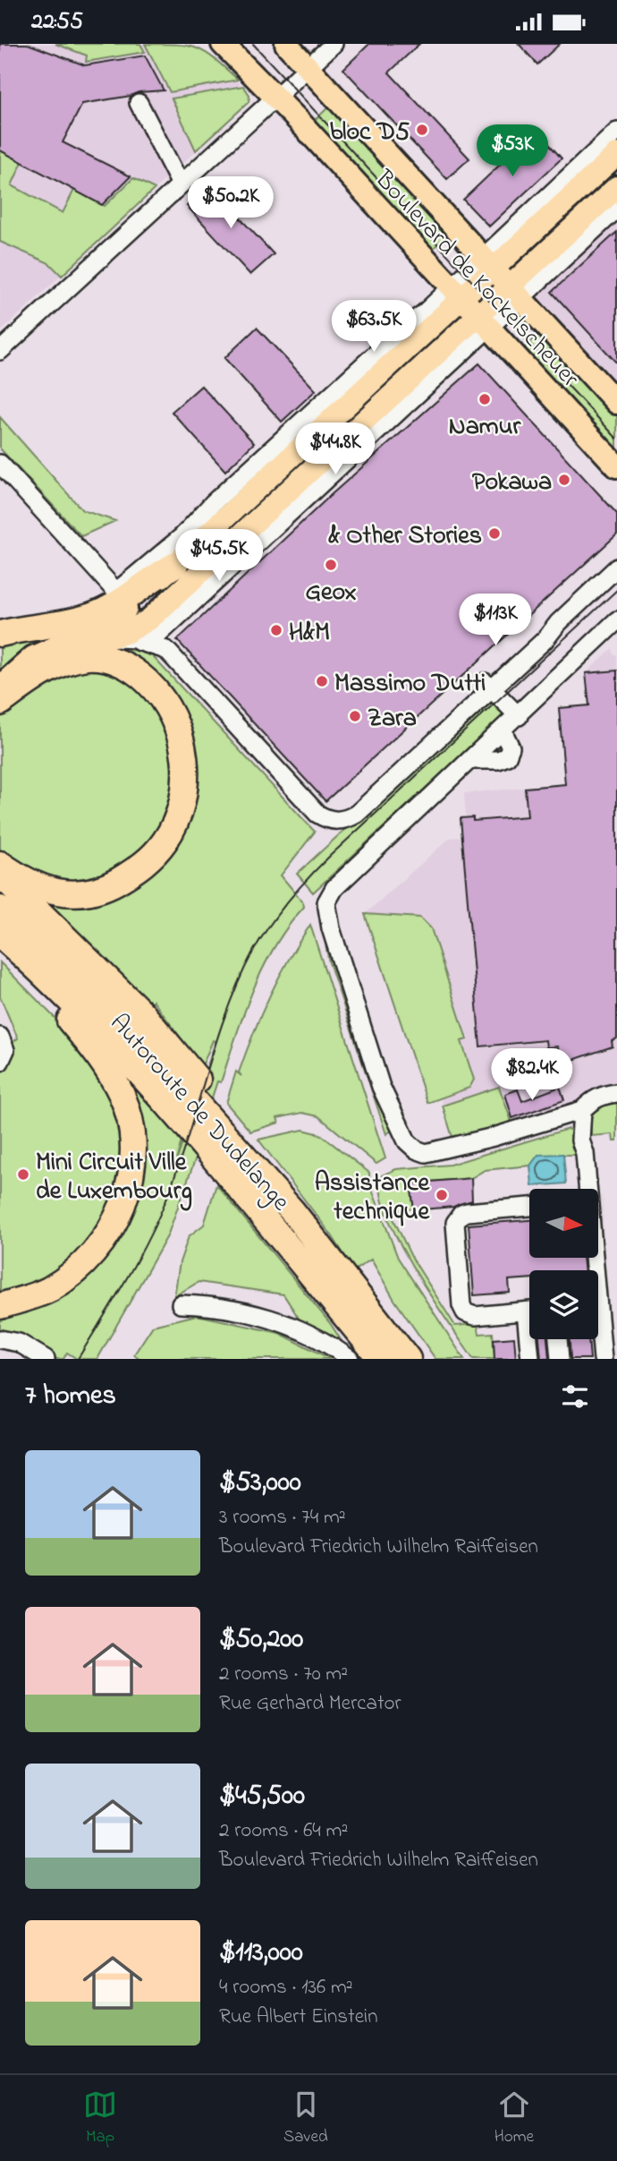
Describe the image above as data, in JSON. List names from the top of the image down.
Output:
{
  "streets": {
    "highway": ["Autoroute de Dudelange"],
    "main road": ["Boulevard de Kockelscheuer"]
  },
  "places": [
    "bloc D5",
    "Namur",
    "Pokawa",
    "& Other Stories",
    "Geox",
    "H&M",
    "Massimo Dutti",
    "Zara",
    "Mini Circuit Ville de Luxembourg",
    "Assistance technique"
  ],
  "north": "right",
  "page": {
    "status": "22:55",
    "price": [
      "$53K",
      "$50.2K",
      "$63.5K",
      "$44.8K",
      "$45.5K",
      "$113K",
      "$82.4K"
    ],
    "heading": "7 homes",
    "list": [
      {
        "name": "$53,000",
        "note": "3 rooms · 74 m² · Boulevard Friedrich Wilhelm Raiffeisen"
      },
      {
        "name": "$50,200",
        "note": "2 rooms · 70 m² · Rue Gerhard Mercator"
      },
      {
        "name": "$45,500",
        "note": "2 rooms · 64 m² · Boulevard Friedrich Wilhelm Raiffeisen"
      },
      {
        "name": "$113,000",
        "note": "4 rooms · 136 m² · Rue Albert Einstein"
      }
    ],
    "tabs": ["Map", "Saved", "Home"]
  }
}
